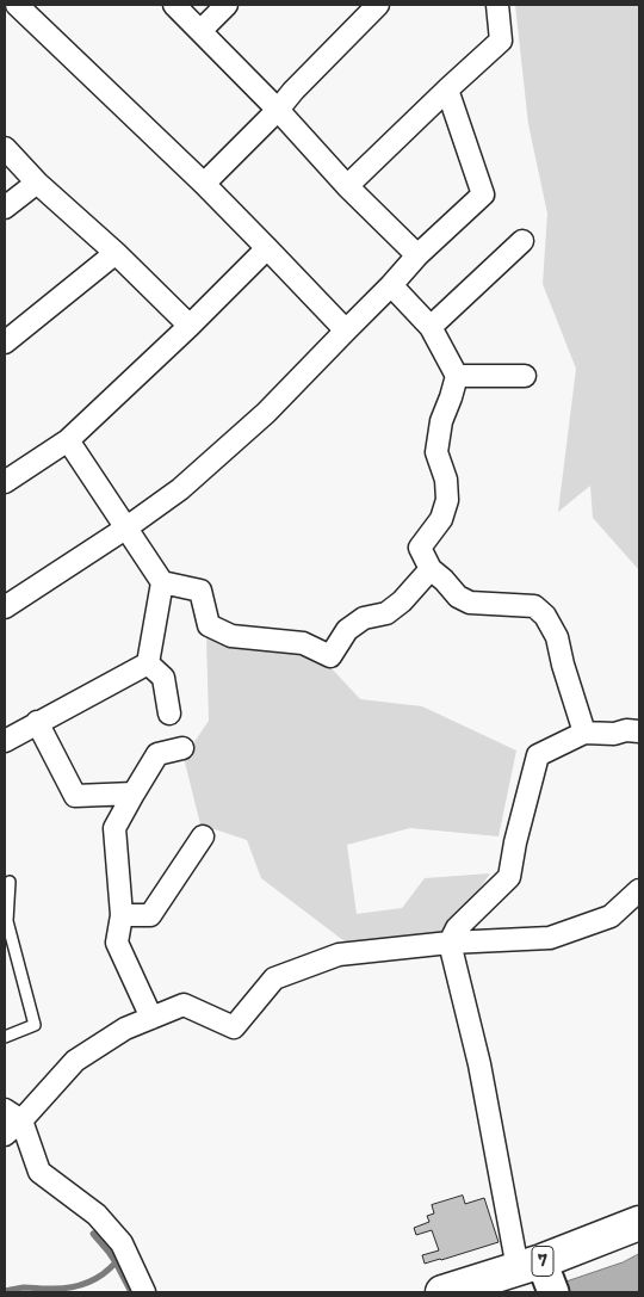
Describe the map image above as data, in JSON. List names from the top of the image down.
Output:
{
  "streets": {
    "main road": ["7"]
  }
}
